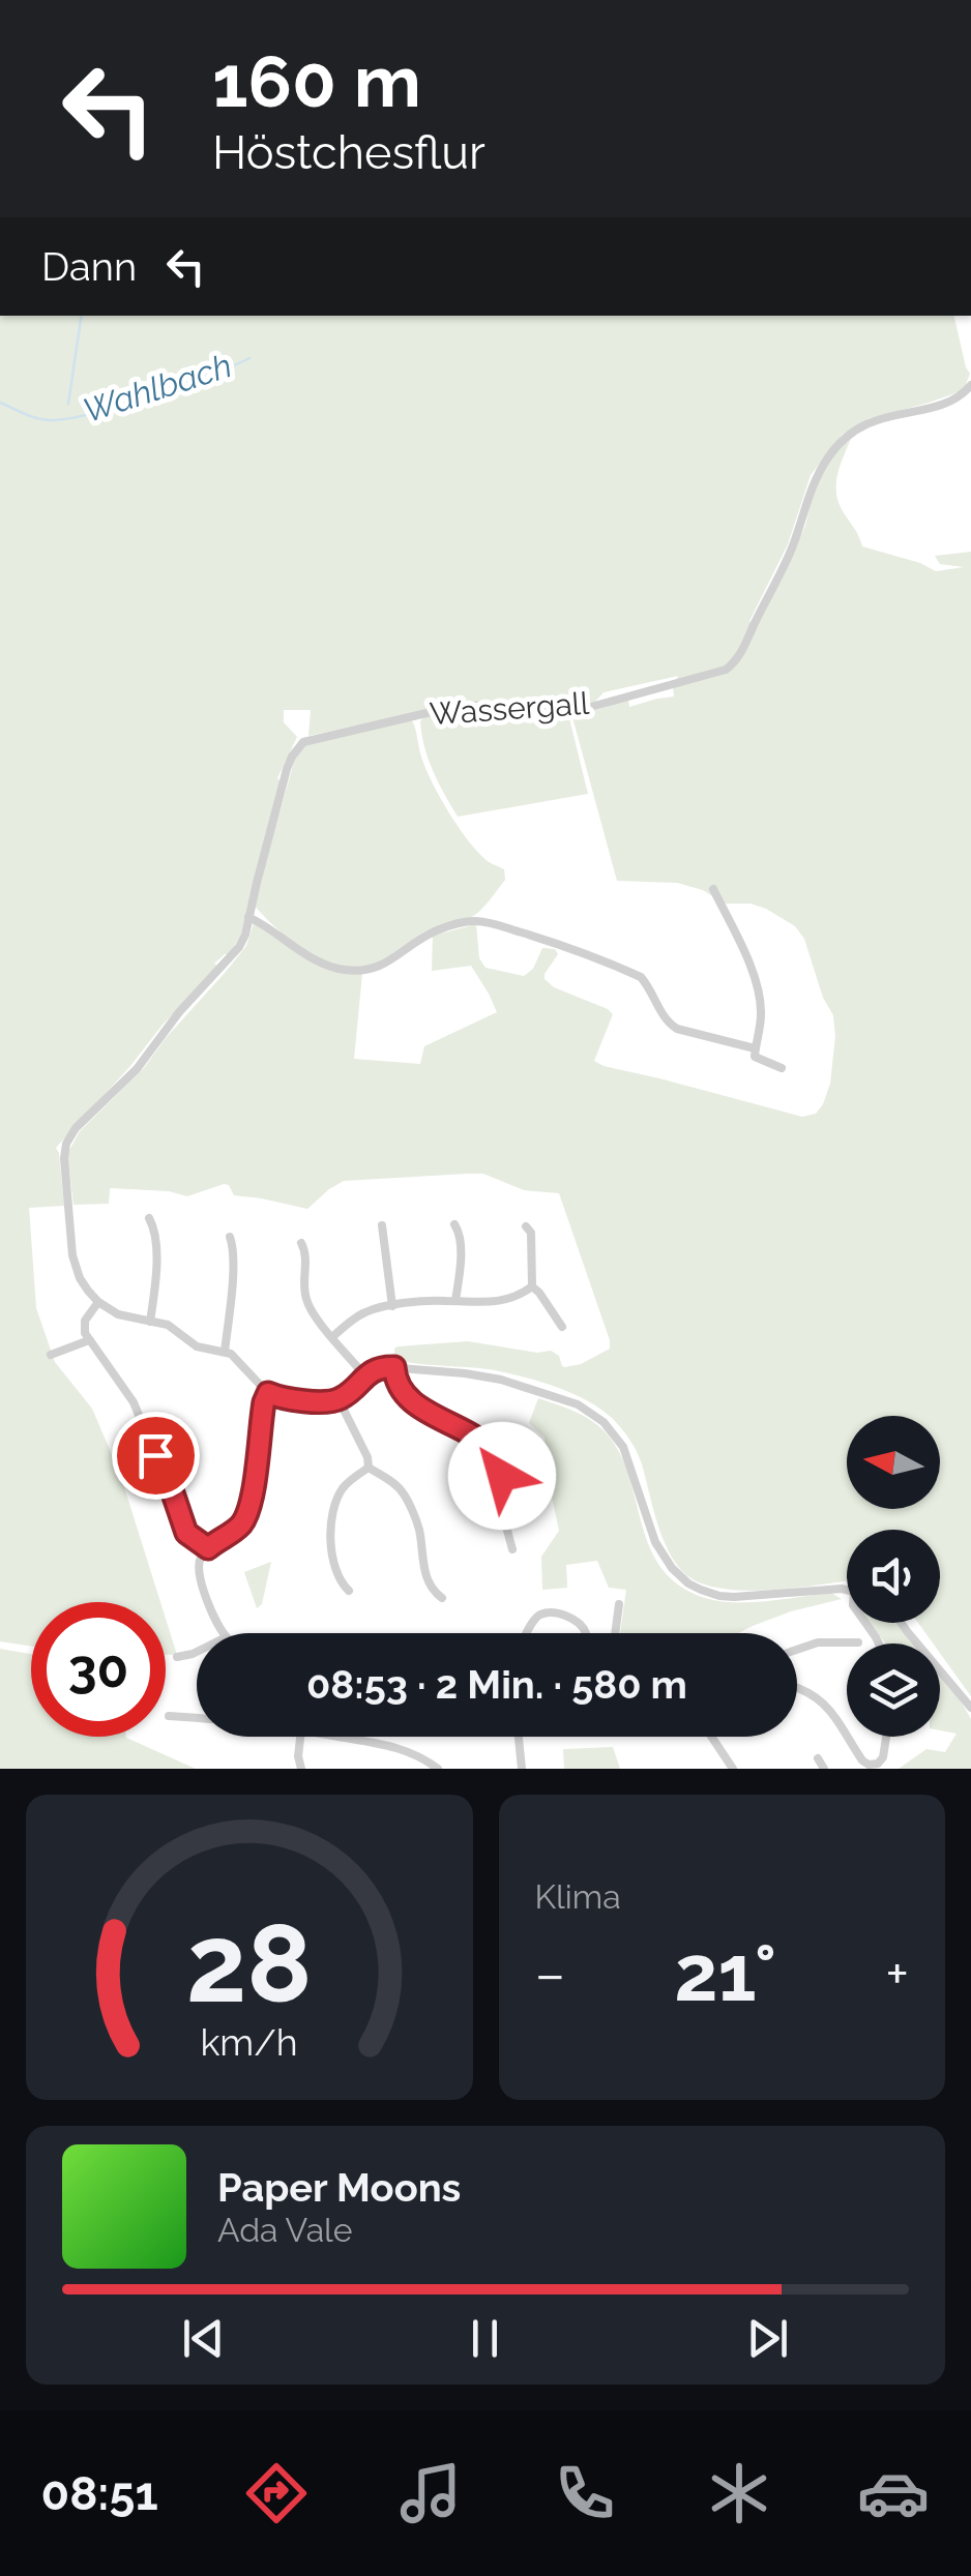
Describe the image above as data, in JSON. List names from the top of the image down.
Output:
{
  "streets": {
    "street": ["Wassergall"]
  },
  "water": ["Wahlbach"],
  "north": "left",
  "page": {
    "turn": ["160 m", "Höstchesflur"],
    "then": "Dann",
    "limit": "30",
    "trip": "08:53 · 2 Min. · 580 m",
    "tile": "Klima",
    "heat": ["−", "21°", "+"],
    "song": ["Paper Moons", "Ada Vale"],
    "tabs": "08:51",
    "gauge": ["28", "km/h"]
  }
}
